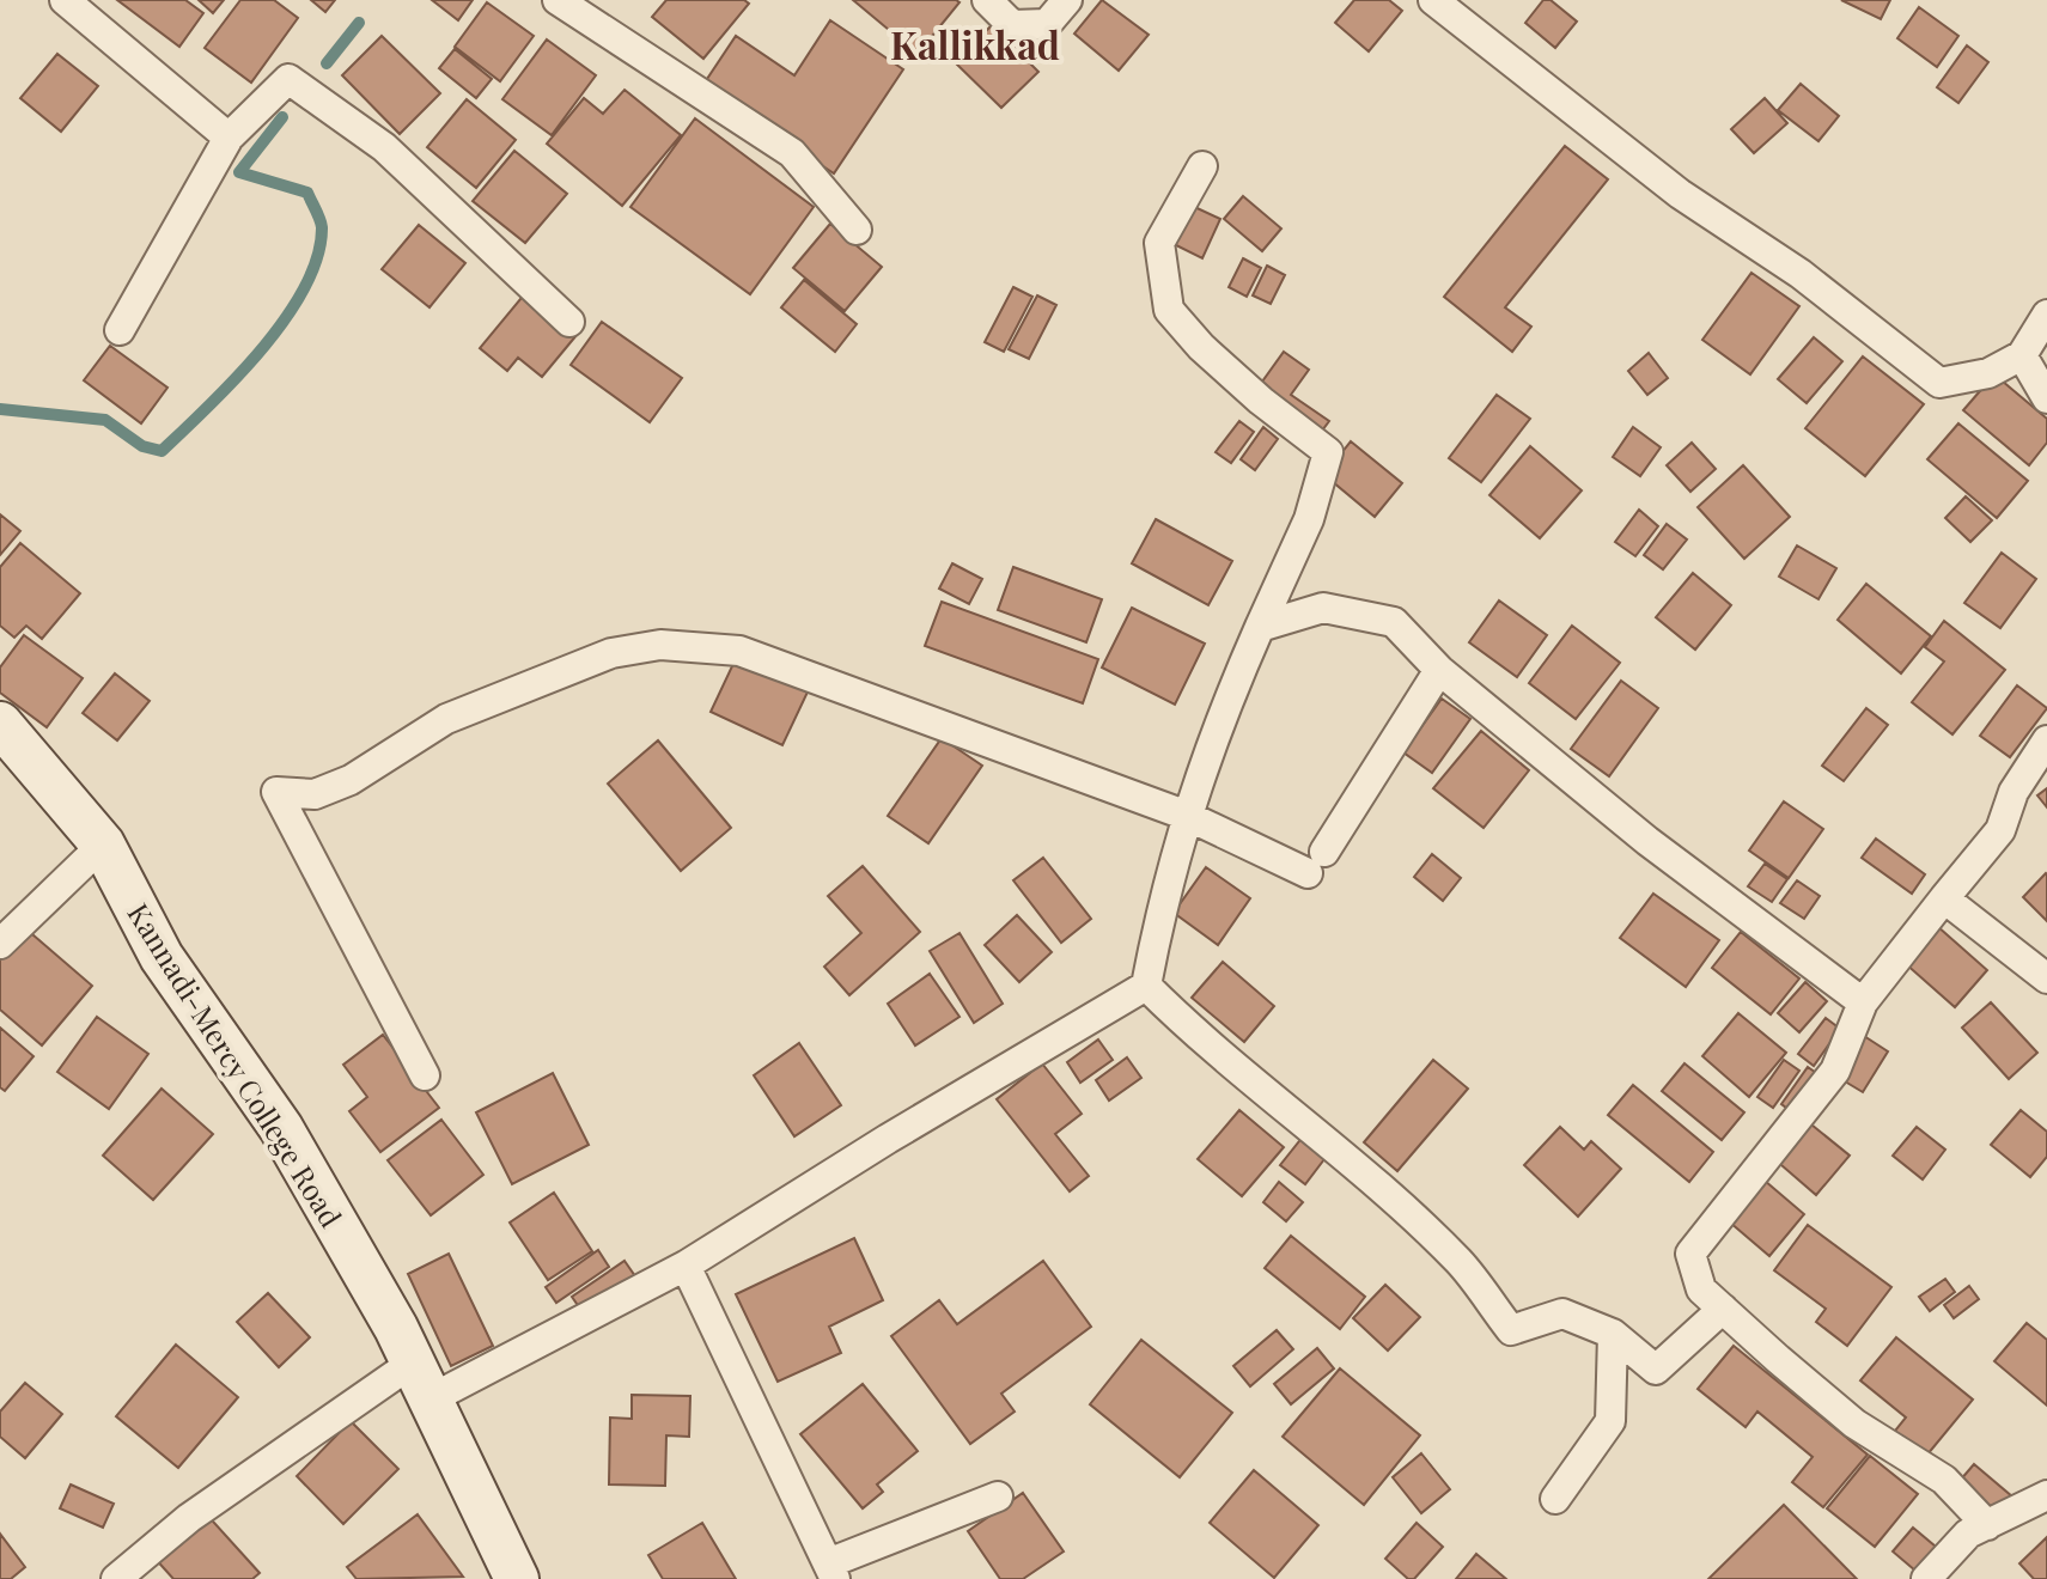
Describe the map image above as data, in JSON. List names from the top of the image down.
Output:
{
  "streets": {
    "main road": ["Kannadi-Mercy College Road"]
  },
  "districts": ["Kallikkad"]
}
